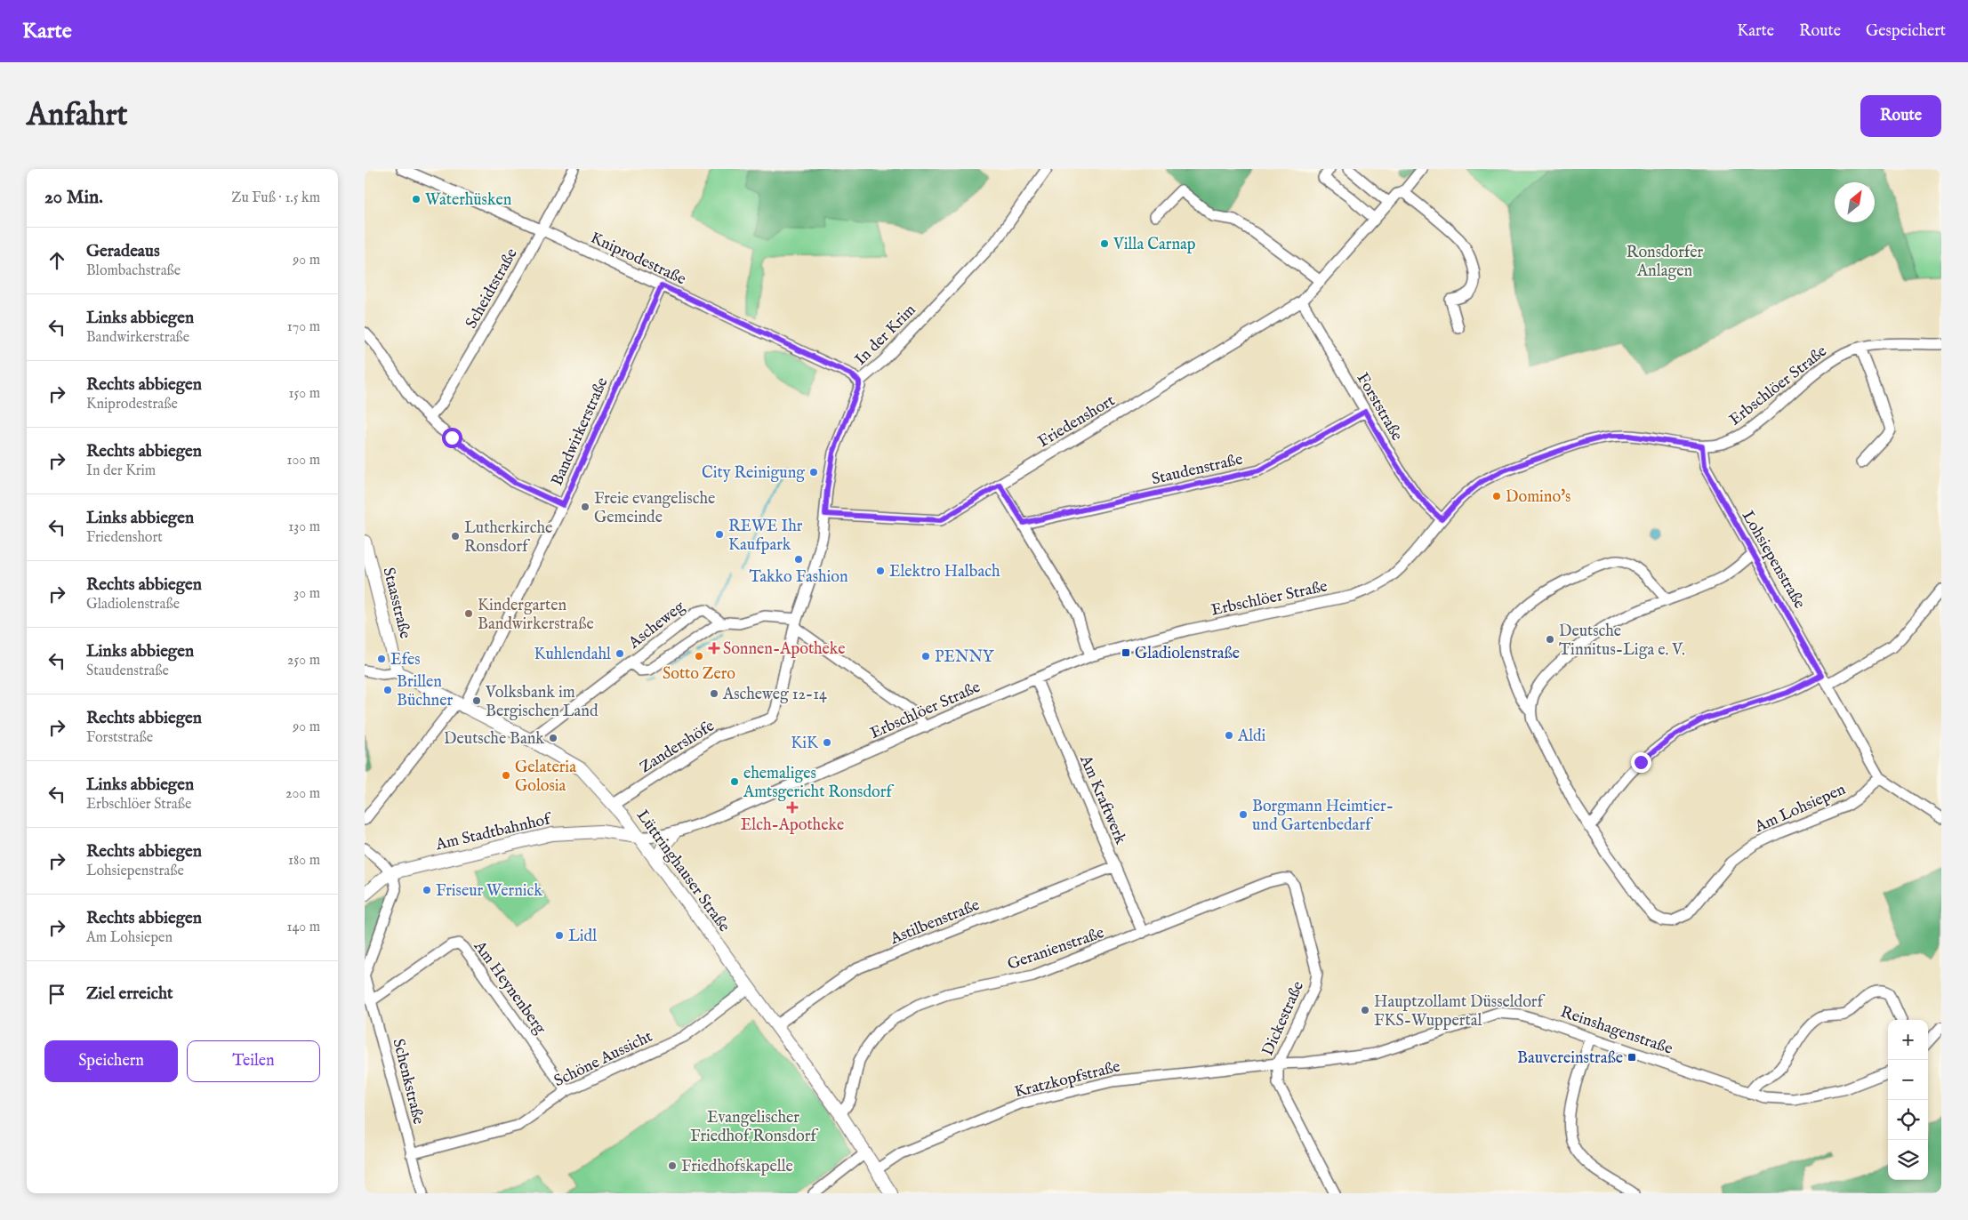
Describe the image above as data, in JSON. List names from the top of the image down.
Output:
{
  "streets": {
    "main road": ["Staasstraße", "Am Stadtbahnhof", "Lüttringhauser Straße"],
    "street": [
      "Kniprodestraße",
      "Scheidtstraße",
      "In der Krim",
      "Erbschlöer Straße",
      "Forststraße",
      "Friedenshort",
      "Bandwirkerstraße",
      "Staudenstraße",
      "Lohsiepenstraße",
      "Ascheweg",
      "Zandershöfe",
      "Am Kraftwerk",
      "Am Lohsiepen",
      "Astilbenstraße",
      "Geranienstraße",
      "Am Heynenberg",
      "Dickestraße",
      "Reinshagenstraße",
      "Schöne Aussicht",
      "Kratzkopfstraße",
      "Schenkstraße"
    ]
  },
  "crossings": [
    ["Kniprodestraße", "Scheidtstraße"],
    ["Kniprodestraße", "In der Krim"],
    ["Kniprodestraße", "Bandwirkerstraße"],
    ["In der Krim", "Friedenshort"],
    ["In der Krim", "Ascheweg"],
    ["In der Krim", "Zandershöfe"],
    ["Erbschlöer Straße", "Forststraße"],
    ["Erbschlöer Straße", "Lohsiepenstraße"],
    ["Erbschlöer Straße", "Am Kraftwerk"],
    ["Erbschlöer Straße", "Am Stadtbahnhof"],
    ["Erbschlöer Straße", "Lüttringhauser Straße"],
    ["Forststraße", "Friedenshort"],
    ["Forststraße", "Staudenstraße"],
    ["Bandwirkerstraße", "Lüttringhauser Straße"],
    ["Lohsiepenstraße", "Am Lohsiepen"],
    ["Staasstraße", "Lüttringhauser Straße"],
    ["Ascheweg", "Zandershöfe"],
    ["Ascheweg", "Lüttringhauser Straße"],
    ["Zandershöfe", "Lüttringhauser Straße"],
    ["Am Kraftwerk", "Astilbenstraße"],
    ["Am Kraftwerk", "Geranienstraße"],
    ["Am Stadtbahnhof", "Lüttringhauser Straße"],
    ["Lüttringhauser Straße", "Astilbenstraße"],
    ["Lüttringhauser Straße", "Geranienstraße"],
    ["Lüttringhauser Straße", "Schöne Aussicht"],
    ["Lüttringhauser Straße", "Kratzkopfstraße"],
    ["Geranienstraße", "Dickestraße"],
    ["Am Heynenberg", "Schöne Aussicht"],
    ["Am Heynenberg", "Schenkstraße"],
    ["Dickestraße", "Reinshagenstraße"],
    ["Dickestraße", "Kratzkopfstraße"],
    ["Reinshagenstraße", "Kratzkopfstraße"],
    ["Schöne Aussicht", "Schenkstraße"]
  ],
  "parks": ["Ronsdorfer Anlagen", "Evangelischer Friedhof Ronsdorf"],
  "places": {
    "other": [
      "Waterhüsken",
      "Villa Carnap",
      "City Reinigung",
      "Domino's",
      "Freie evangelische Gemeinde",
      "REWE Ihr Kaufpark",
      "Lutherkirche Ronsdorf",
      "Takko Fashion",
      "Elektro Halbach",
      "Kindergarten Bandwirkerstraße",
      "Deutsche Tinnitus-Liga e. V.",
      "Kuhlendahl",
      "Sotto Zero",
      "PENNY",
      "Efes",
      "Brillen Büchner",
      "Ascheweg 12-14",
      "Volksbank im Bergischen Land",
      "Aldi",
      "Deutsche Bank",
      "KiK",
      "Gelateria Golosia",
      "ehemaliges Amtsgericht Ronsdorf",
      "Borgmann Heimtier- und Gartenbedarf",
      "Friseur Wernick",
      "Lidl",
      "Hauptzollamt Düsseldorf FKS-Wuppertal",
      "Friedhofskapelle"
    ],
    "health": ["Sonnen-Apotheke", "Elch-Apotheke"],
    "transit": ["Gladiolenstraße", "Bauvereinstraße"]
  },
  "north": "top right",
  "page": {
    "header": "Karte",
    "nav": ["Karte", "Route", "Gespeichert"],
    "buttons": [
      "Route",
      ["Speichern", "Teilen"]
    ],
    "title": "Anfahrt",
    "heading": ["20 Min.", "Zu Fuß · 1.5 km"],
    "list": [
      ["Geradeaus", "Blombachstraße", "90 m"],
      ["Links abbiegen", "Bandwirkerstraße", "170 m"],
      ["Rechts abbiegen", "Kniprodestraße", "150 m"],
      ["Rechts abbiegen", "In der Krim", "100 m"],
      ["Links abbiegen", "Friedenshort", "130 m"],
      ["Rechts abbiegen", "Gladiolenstraße", "30 m"],
      ["Links abbiegen", "Staudenstraße", "250 m"],
      ["Rechts abbiegen", "Forststraße", "90 m"],
      ["Links abbiegen", "Erbschlöer Straße", "200 m"],
      ["Rechts abbiegen", "Lohsiepenstraße", "180 m"],
      ["Rechts abbiegen", "Am Lohsiepen", "140 m"],
      "Ziel erreicht"
    ],
    "map_buttons": ["+", "−"]
  }
}
